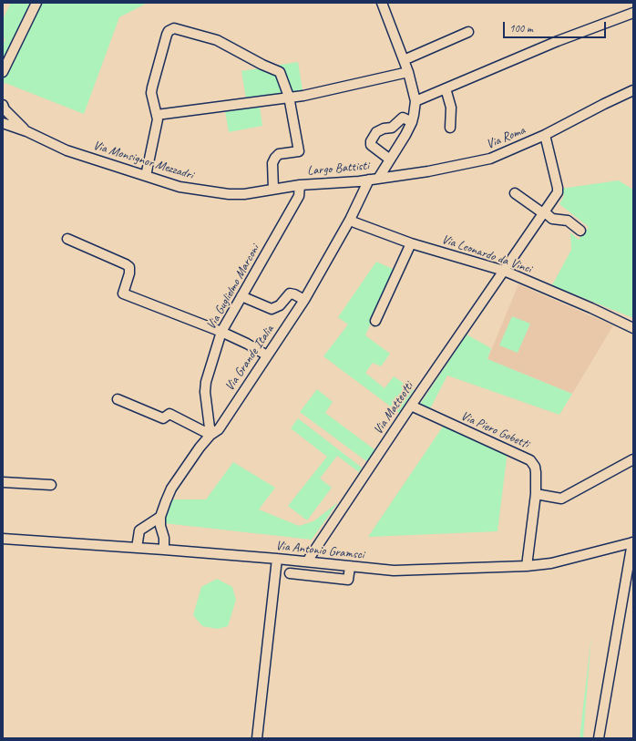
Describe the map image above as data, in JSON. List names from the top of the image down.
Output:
{
  "streets": {
    "street": [
      "Via Roma",
      "Via Monsignor Mezzadri",
      "Largo Battisti",
      "Via Leonardo da Vinci",
      "Via Guglielmo Marconi",
      "Via Grande Italia",
      "Via Matteotti",
      "Via Piero Gobetti",
      "Via Antonio Gramsci"
    ]
  },
  "crossings": [
    ["Via Roma", "Largo Battisti"],
    ["Via Roma", "Via Grande Italia"],
    ["Via Roma", "Via Matteotti"],
    ["Via Monsignor Mezzadri", "Largo Battisti"],
    ["Via Monsignor Mezzadri", "Via Guglielmo Marconi"],
    ["Largo Battisti", "Via Guglielmo Marconi"],
    ["Largo Battisti", "Via Grande Italia"],
    ["Via Leonardo da Vinci", "Via Grande Italia"],
    ["Via Leonardo da Vinci", "Via Matteotti"],
    ["Via Guglielmo Marconi", "Via Grande Italia"],
    ["Via Grande Italia", "Via Antonio Gramsci"],
    ["Via Matteotti", "Via Piero Gobetti"],
    ["Via Matteotti", "Via Antonio Gramsci"],
    ["Via Piero Gobetti", "Via Antonio Gramsci"]
  ],
  "scale_bar": "100 m"
}
